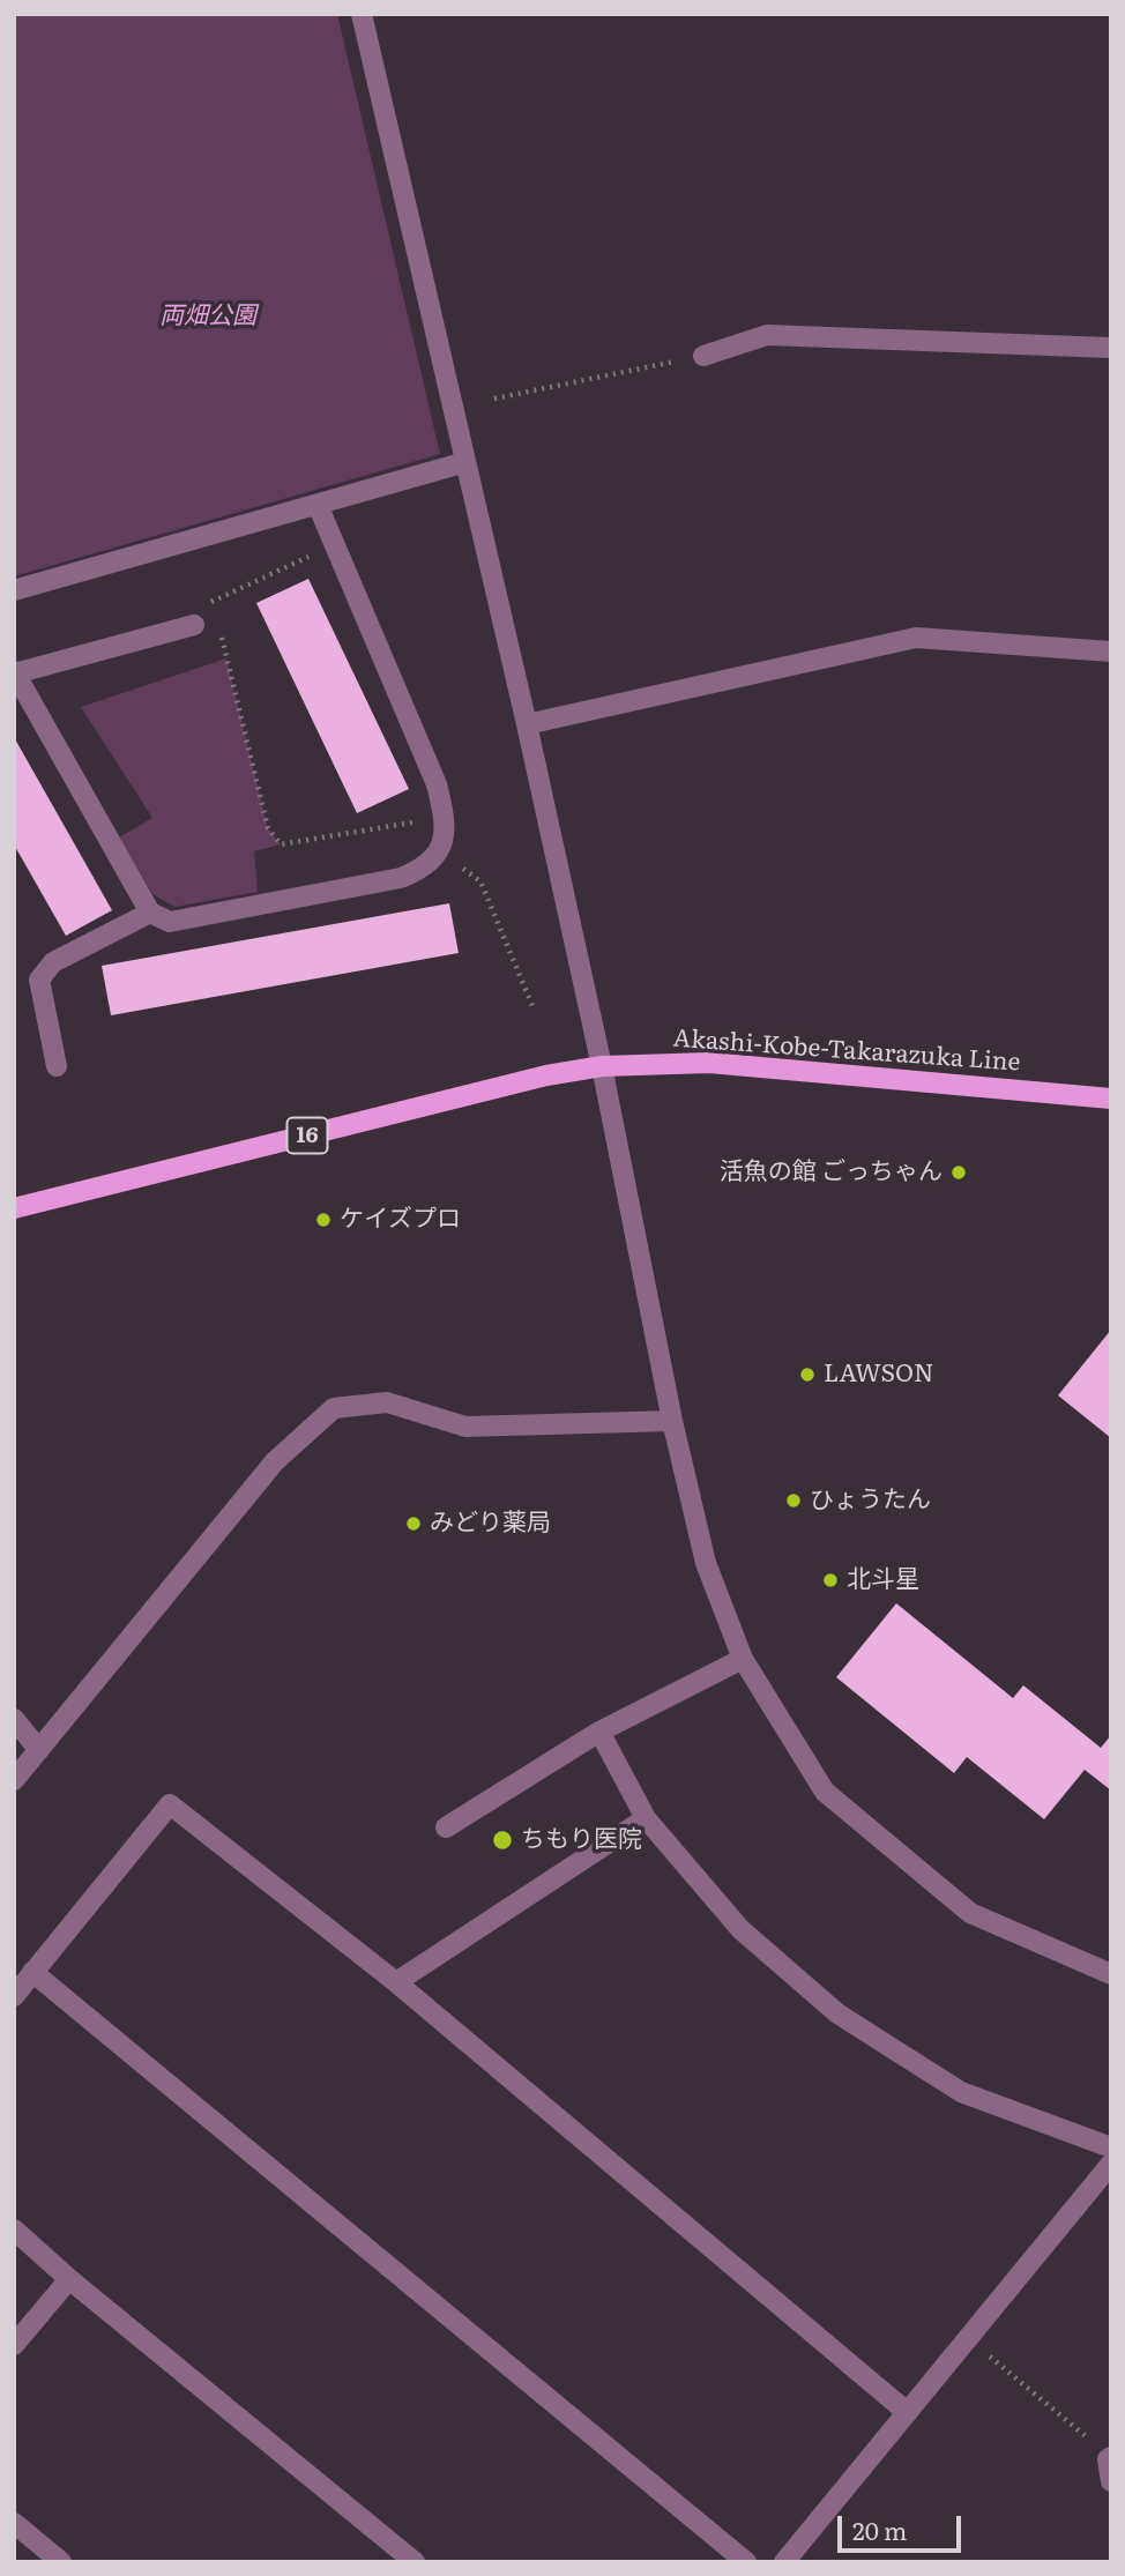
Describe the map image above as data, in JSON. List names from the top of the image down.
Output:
{
  "streets": {
    "main road": ["Akashi-Kobe-Takarazuka Line", "16"]
  },
  "parks": ["両畑公園"],
  "places": [
    "活魚の館 ごっちゃん",
    "ケイズプロ",
    "LAWSON",
    "ひょうたん",
    "みどり薬局",
    "北斗星",
    "ちもり医院"
  ],
  "scale_bar": "20 m"
}
